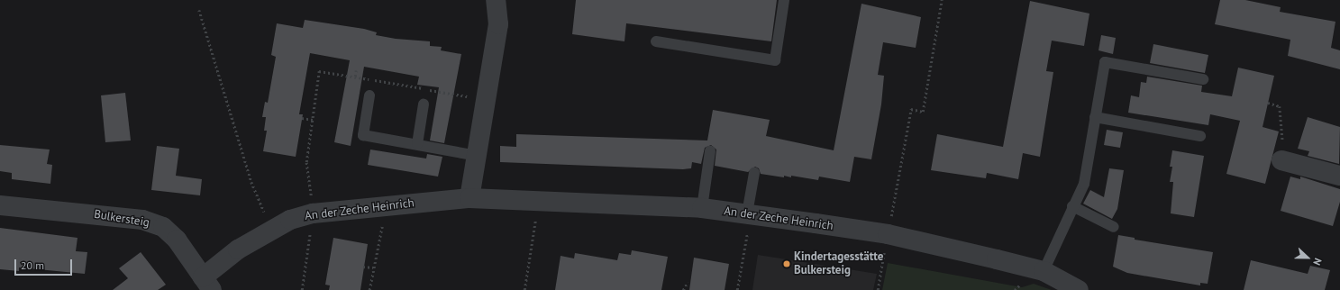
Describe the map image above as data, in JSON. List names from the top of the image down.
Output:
{
  "streets": {
    "street": ["An der Zeche Heinrich", "Bulkersteig"]
  },
  "crossings": [
    ["An der Zeche Heinrich", "Bulkersteig"]
  ],
  "places": ["Kindertagesstätte Bulkersteig"],
  "scale_bar": "20 m",
  "north": "right"
}
